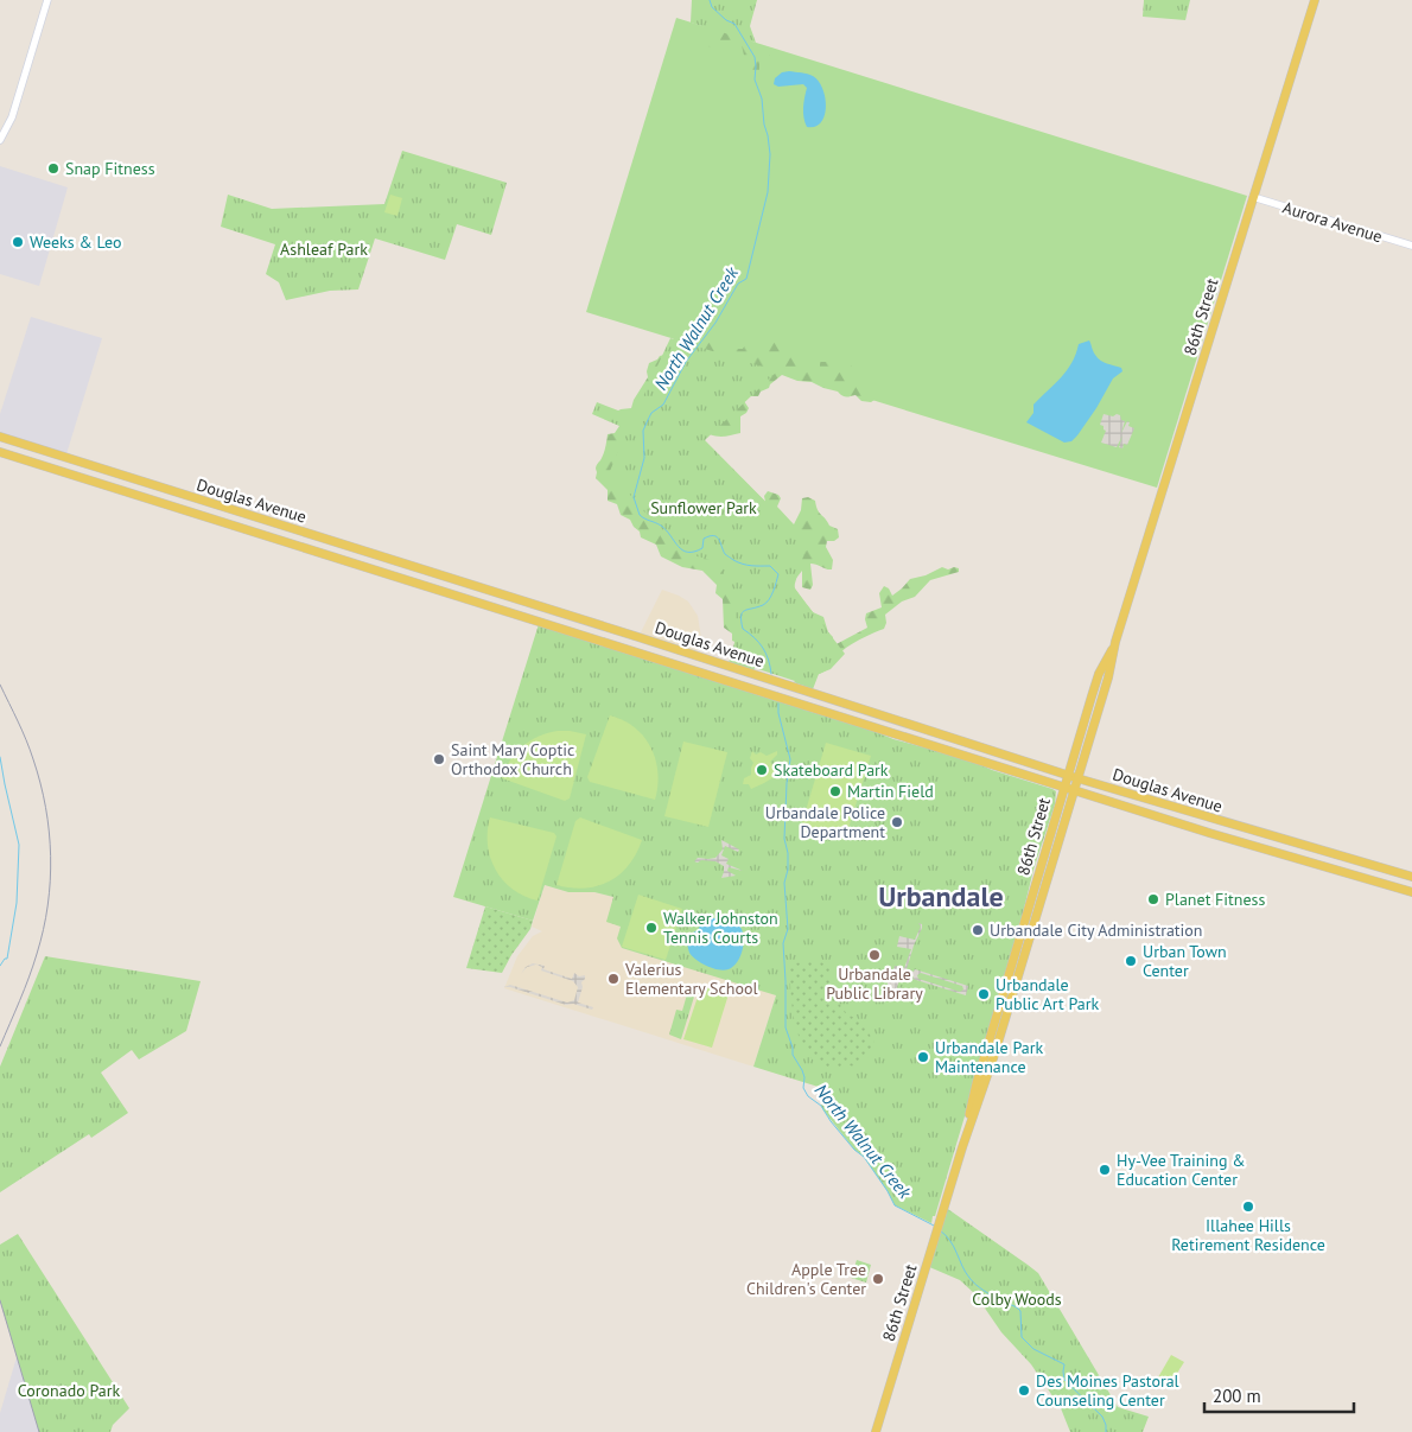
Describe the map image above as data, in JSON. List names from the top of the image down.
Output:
{
  "streets": {
    "main road": ["86th Street", "Douglas Avenue"],
    "street": ["Aurora Avenue"]
  },
  "crossings": [
    ["Aurora Avenue", "86th Street"],
    ["86th Street", "Douglas Avenue"]
  ],
  "districts": ["Urbandale"],
  "water": ["North Walnut Creek"],
  "parks": [
    "Ashleaf Park",
    "Sunflower Park",
    "Colby Woods",
    "Coronado Park"
  ],
  "places": [
    "Snap Fitness",
    "Weeks & Leo",
    "Saint Mary Coptic Orthodox Church",
    "Skateboard Park",
    "Martin Field",
    "Urbandale Police Department",
    "Planet Fitness",
    "Walker Johnston Tennis Courts",
    "Urbandale City Administration",
    "Urbandale Public Library",
    "Urban Town Center",
    "Valerius Elementary School",
    "Urbandale Public Art Park",
    "Urbandale Park Maintenance",
    "Hy-Vee Training & Education Center",
    "Illahee Hills Retirement Residence",
    "Apple Tree Children's Center",
    "Des Moines Pastoral Counseling Center"
  ],
  "scale_bar": "200 m"
}
